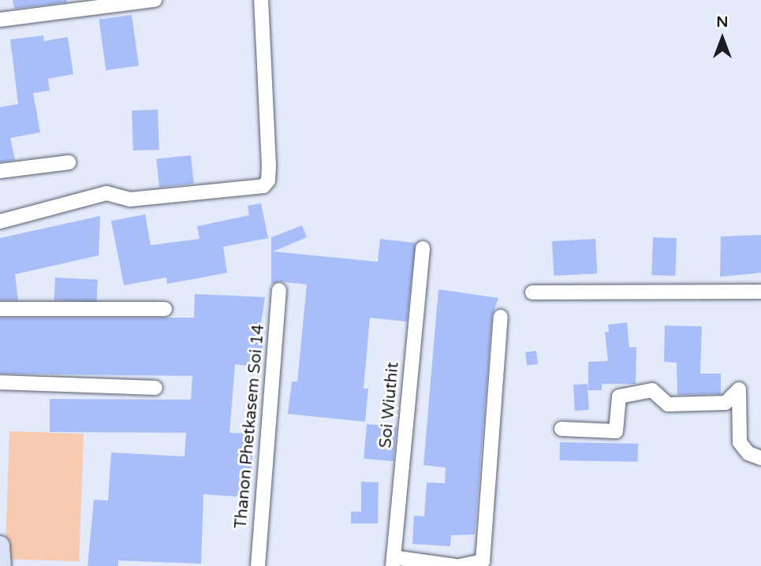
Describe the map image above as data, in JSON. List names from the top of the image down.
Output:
{
  "streets": {
    "street": ["Soi Wiuthit", "Thanon Phetkasem Soi 14"]
  },
  "north": "top"
}
